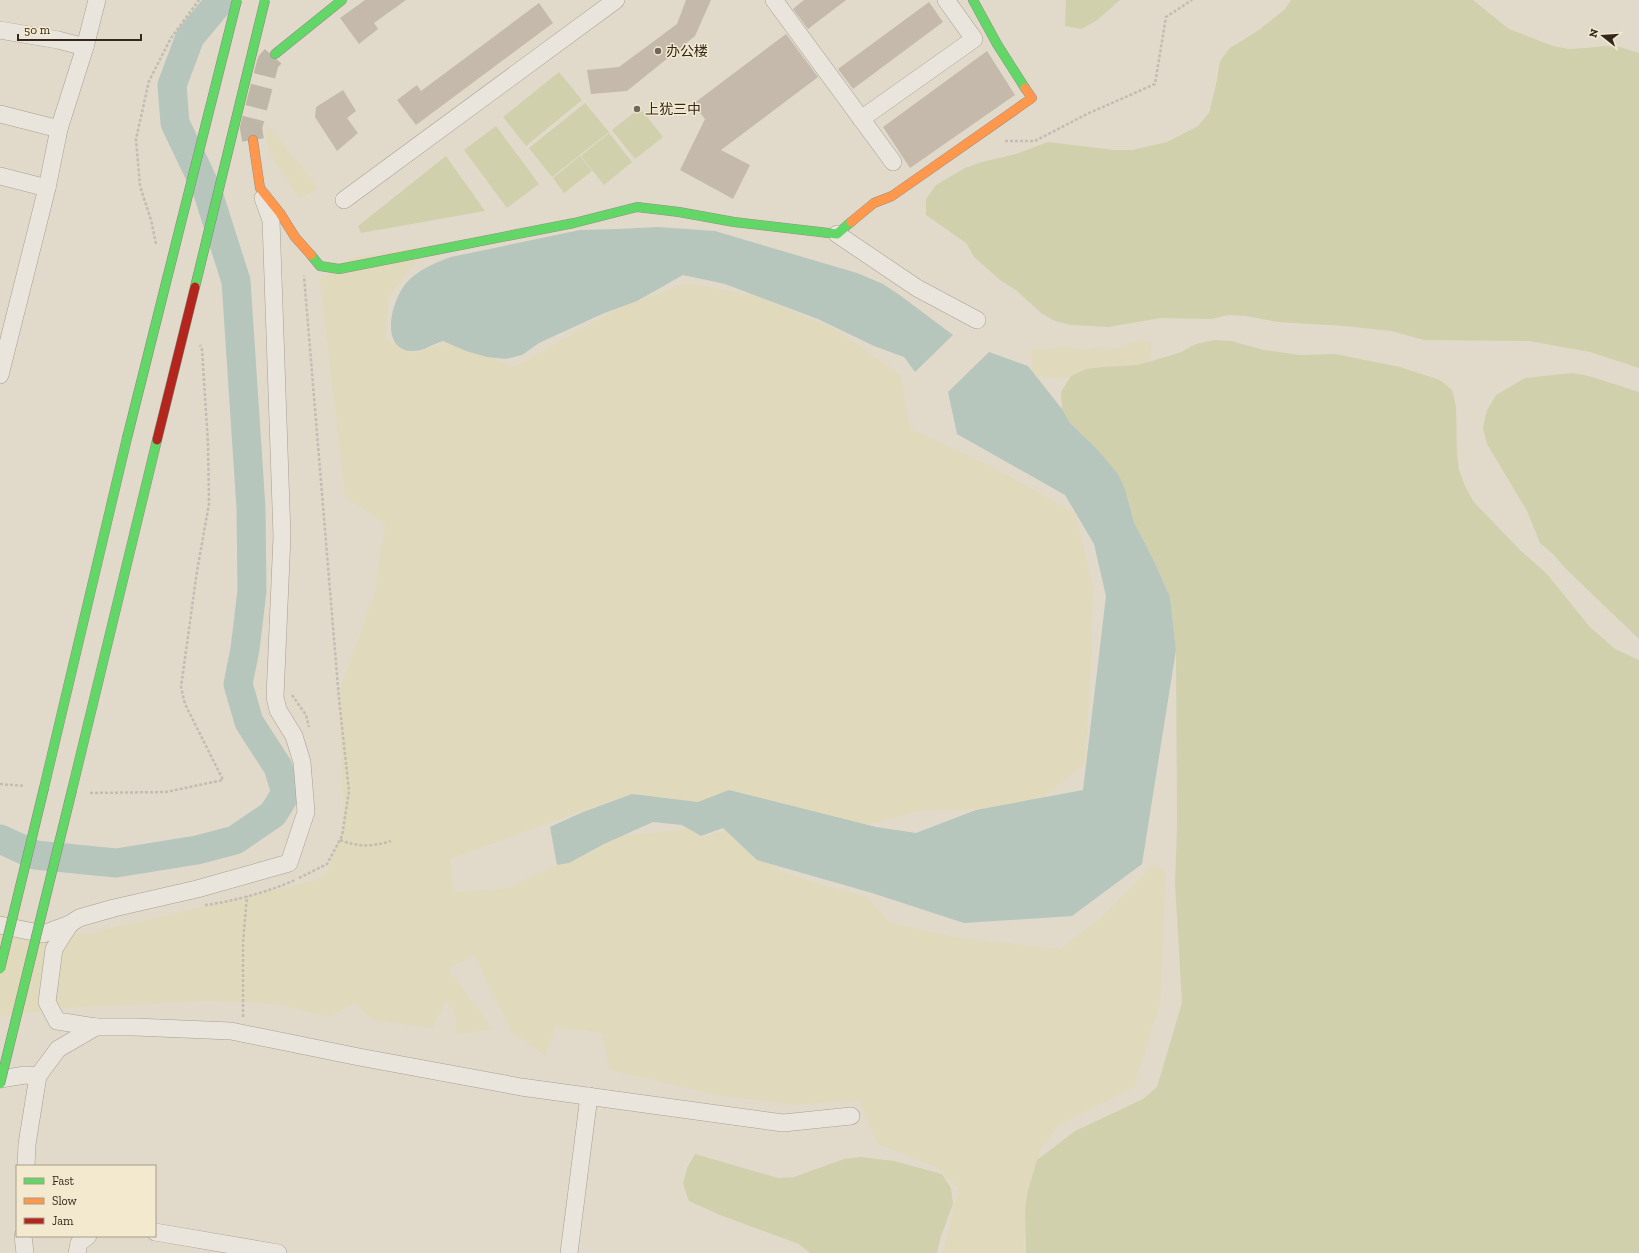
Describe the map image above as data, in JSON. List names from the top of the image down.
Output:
{
  "places": ["办公楼", "上犹三中"],
  "legend": ["Fast", "Slow", "Jam"],
  "scale_bar": "50 m",
  "north": "left"
}
